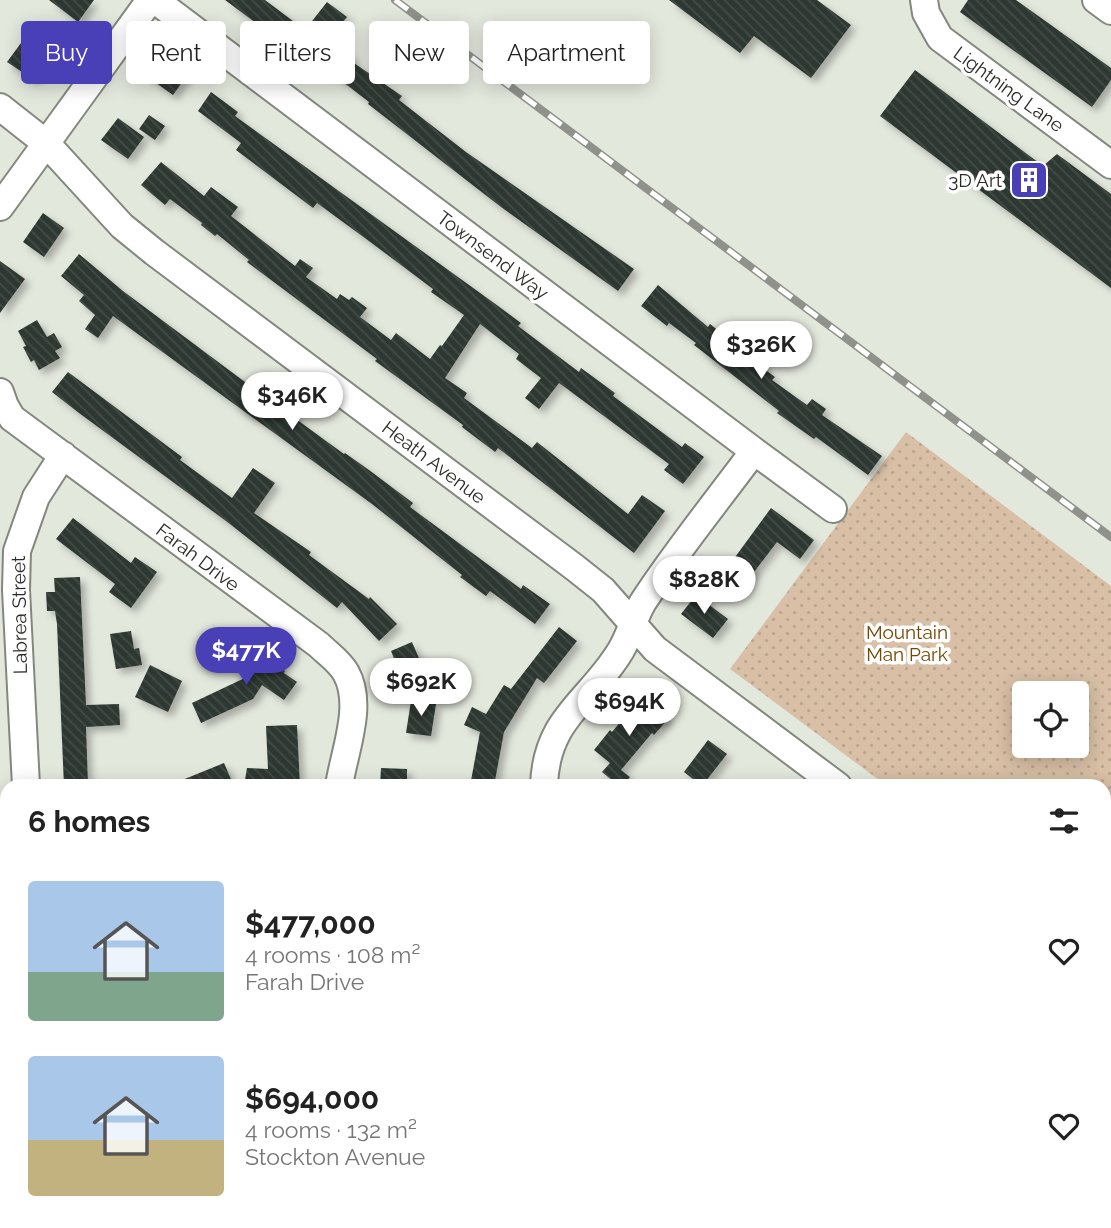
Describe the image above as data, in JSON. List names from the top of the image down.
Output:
{
  "streets": {
    "street": [
      "Lightning Lane",
      "Townsend Way",
      "Heath Avenue",
      "Farah Drive",
      "Labrea Street"
    ]
  },
  "crossings": [
    ["Farah Drive", "Labrea Street"]
  ],
  "parks": ["Mountain Man Park"],
  "places": {
    "building": ["3D Art"]
  },
  "page": {
    "chip": [
      "Buy",
      "Rent",
      "Filters",
      "New",
      "Apartment"
    ],
    "price": [
      "$326K",
      "$346K",
      "$828K",
      "$477K",
      "$692K",
      "$694K"
    ],
    "heading": "6 homes",
    "list": [
      {
        "name": "$477,000",
        "note": "4 rooms · 108 m² · Farah Drive"
      },
      {
        "name": "$694,000",
        "note": "4 rooms · 132 m² · Stockton Avenue"
      }
    ]
  }
}
